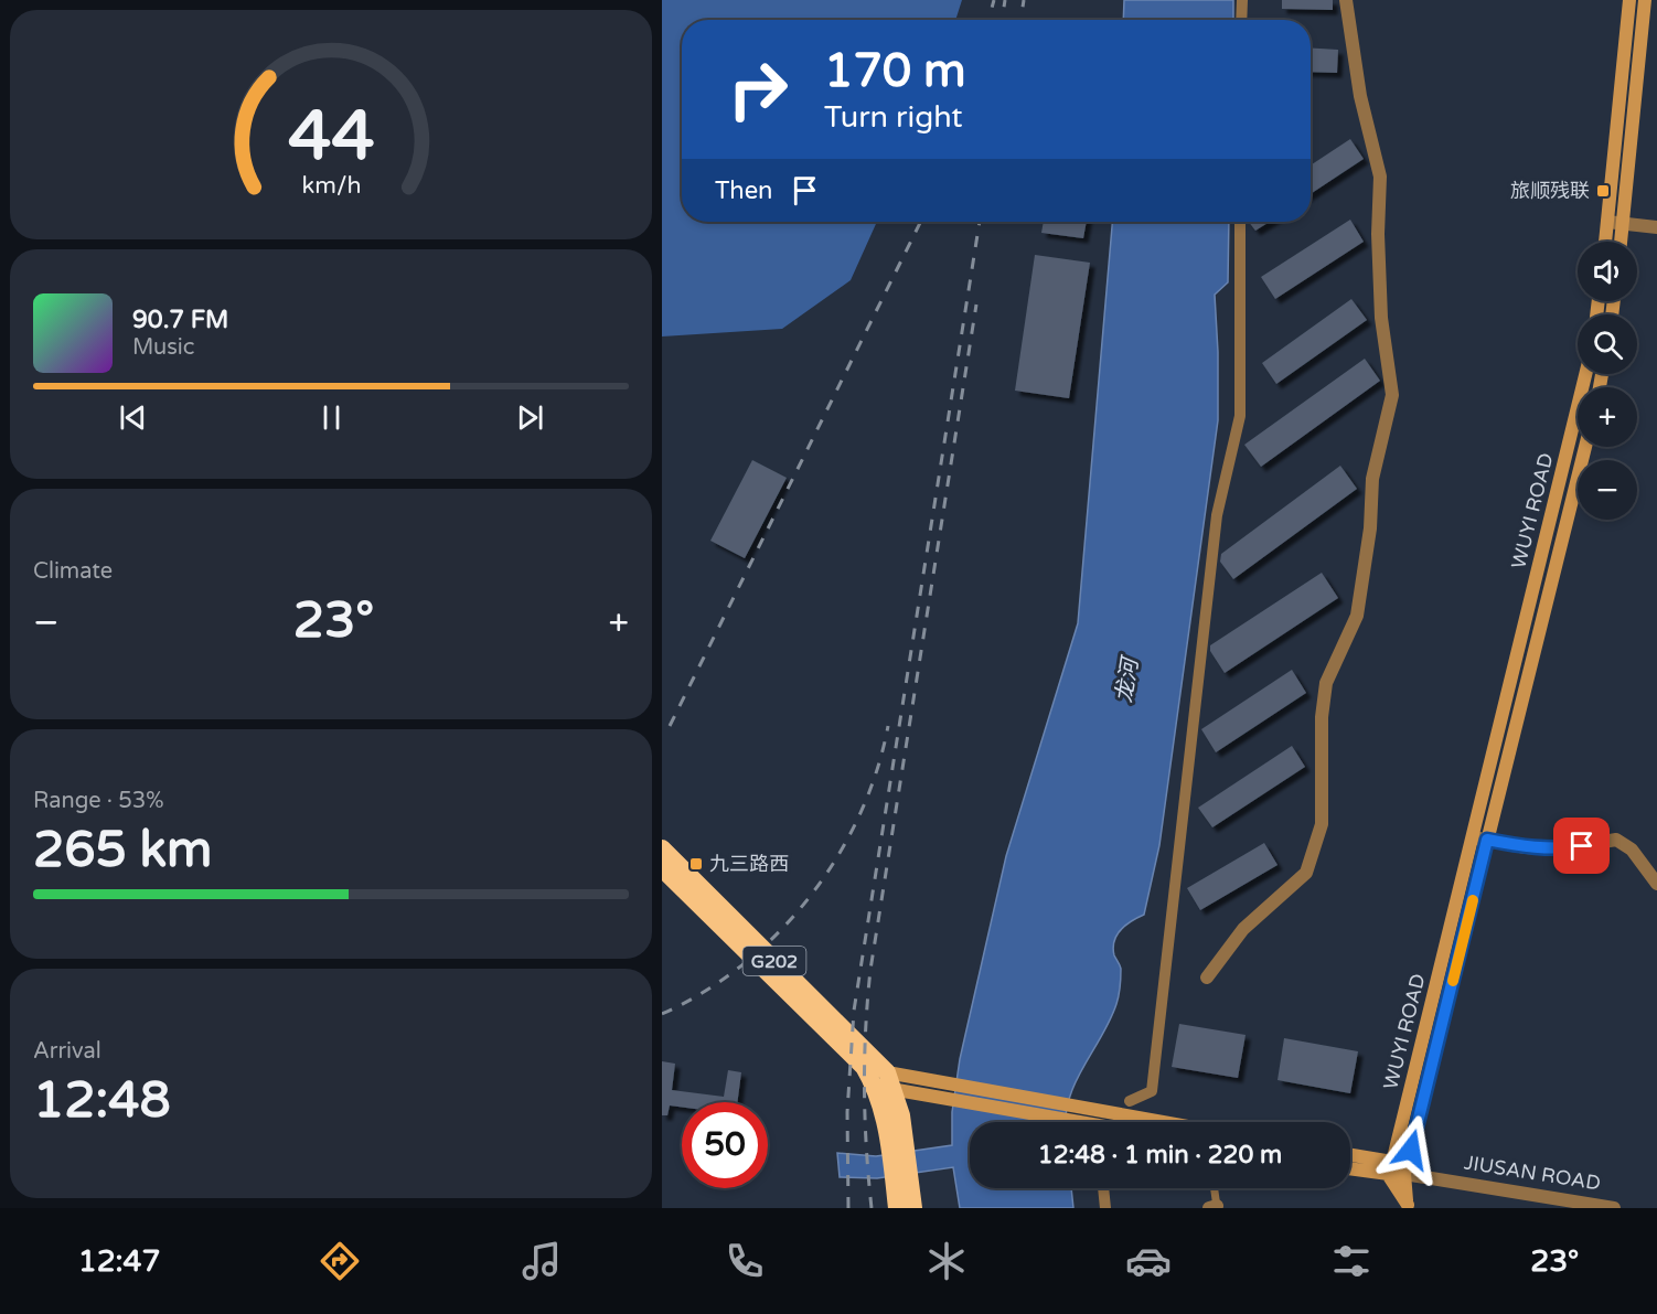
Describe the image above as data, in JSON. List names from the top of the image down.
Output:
{
  "streets": {
    "highway": ["G202"],
    "main road": ["WUYI ROAD"],
    "street": ["JIUSAN ROAD"]
  },
  "crossings": [
    ["WUYI ROAD", "JIUSAN ROAD"]
  ],
  "water": ["龙河"],
  "places": {
    "transit": ["旅顺残联", "九三路西"]
  },
  "page": {
    "turn": ["170 m", "Turn right"],
    "then": "Then",
    "map_buttons": ["+", "−"],
    "song": ["90.7 FM", "Music"],
    "tile": [
      "Climate",
      ["Range · 53%", "265 km"],
      ["Arrival", "12:48"]
    ],
    "heat": ["−", "23°", "+"],
    "limit": "50",
    "trip": "12:48 · 1 min · 220 m",
    "tabs": ["12:47", "23°"],
    "gauge": ["44", "km/h"]
  }
}
